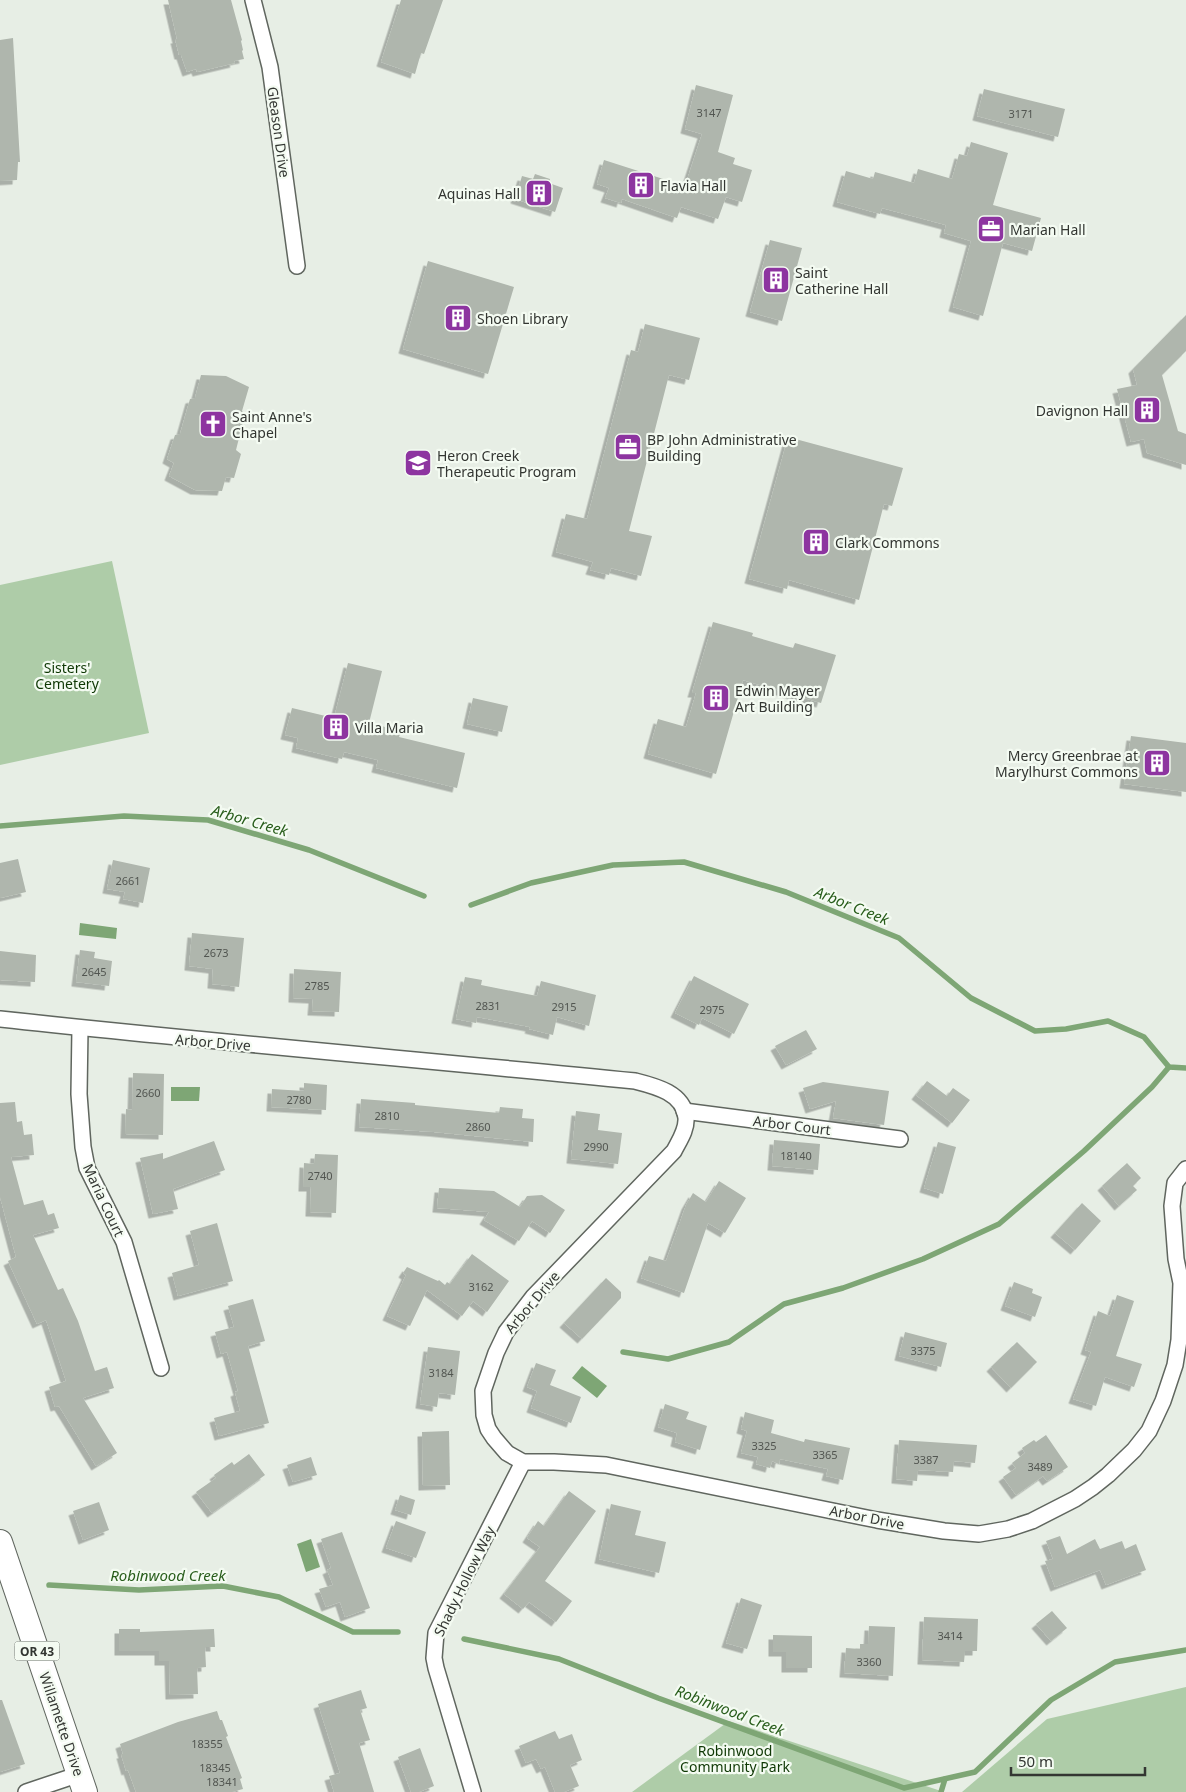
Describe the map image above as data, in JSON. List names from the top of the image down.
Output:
{
  "streets": {
    "main road": ["OR 43", "Willamette Drive"],
    "street": [
      "Gleason Drive",
      "Arbor Drive",
      "Arbor Court",
      "Maria Court",
      "Shady Hollow Way"
    ]
  },
  "crossings": [
    ["Arbor Drive", "Arbor Court"],
    ["Arbor Drive", "Maria Court"],
    ["Arbor Drive", "Shady Hollow Way"]
  ],
  "water": ["Arbor Creek", "Robinwood Creek"],
  "parks": ["Sisters' Cemetery", "Robinwood Community Park"],
  "places": {
    "building": [
      "Flavia Hall",
      "Aquinas Hall",
      "Saint Catherine Hall",
      "Shoen Library",
      "Davignon Hall",
      "Clark Commons",
      "Edwin Mayer Art Building",
      "Villa Maria",
      "Mercy Greenbrae at Marylhurst Commons"
    ],
    "office": ["Marian Hall", "BP John Administrative Building"],
    "church": ["Saint Anne's Chapel"],
    "school or university": ["Heron Creek Therapeutic Program"]
  },
  "house_numbers": [
    "3147",
    "3171",
    "2661",
    "2673",
    "2645",
    "2785",
    "2831",
    "2915",
    "2975",
    "2660",
    "2780",
    "2810",
    "2860",
    "2990",
    "18140",
    "2740",
    "3162",
    "3375",
    "3184",
    "3325",
    "3365",
    "3387",
    "3489",
    "3414",
    "3360",
    "18355",
    "18345",
    "18341"
  ],
  "scale_bar": "50 m"
}
